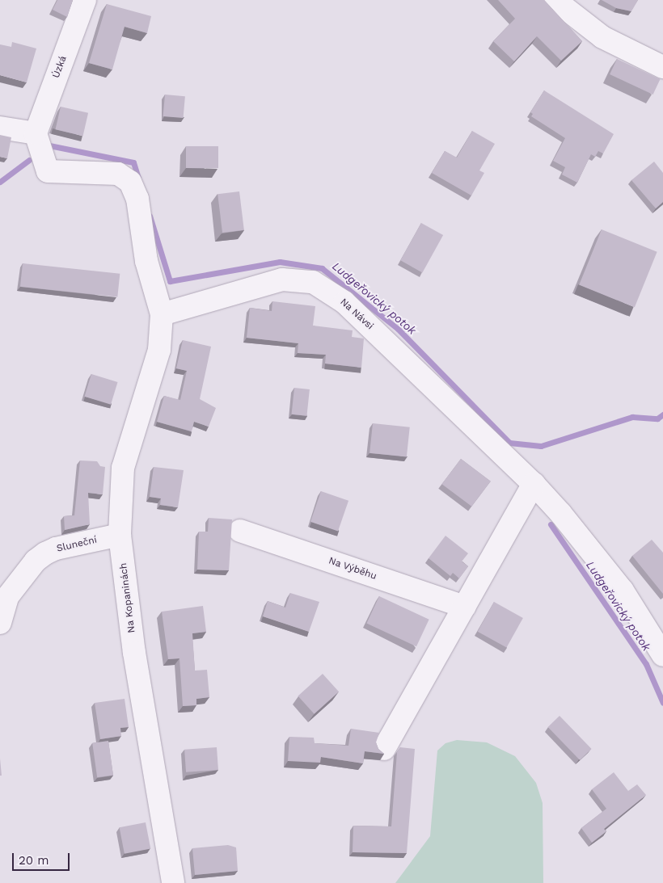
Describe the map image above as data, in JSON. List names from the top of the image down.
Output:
{
  "streets": {
    "street": [
      "Úzká",
      "Na Návsi",
      "Sluneční",
      "Na Výběhu",
      "Na Kopaninách"
    ]
  },
  "crossings": [
    ["Na Návsi", "Na Kopaninách"],
    ["Sluneční", "Na Kopaninách"]
  ],
  "water": ["Ludgeřovický potok"],
  "scale_bar": "20 m"
}
